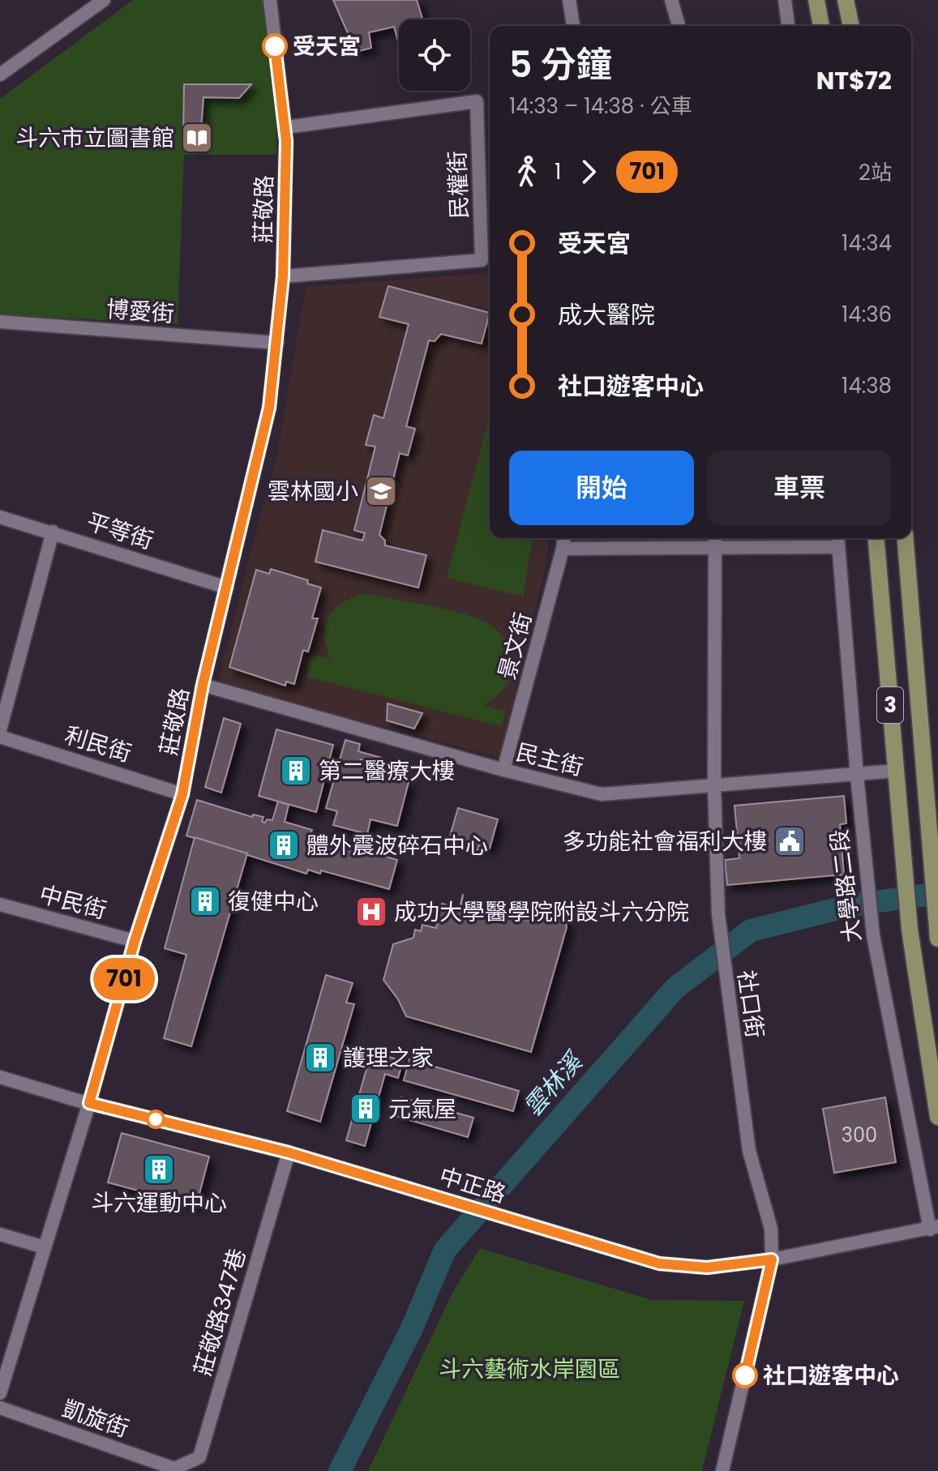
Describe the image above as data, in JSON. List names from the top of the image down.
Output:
{
  "streets": {
    "main road": ["3"],
    "street": [
      "民權街",
      "莊敬路",
      "博愛街",
      "平等街",
      "景文街",
      "利民街",
      "民主街",
      "大學路二段",
      "中民街",
      "社口街",
      "中正路",
      "莊敬路347巷",
      "凱旋街"
    ]
  },
  "crossings": [
    ["民權街", "莊敬路"],
    ["莊敬路", "博愛街"],
    ["莊敬路", "平等街"],
    ["莊敬路", "利民街"],
    ["莊敬路", "民主街"],
    ["莊敬路", "中民街"],
    ["莊敬路", "中正路"],
    ["景文街", "民主街"],
    ["3", "民主街"],
    ["民主街", "大學路二段"],
    ["民主街", "社口街"],
    ["大學路二段", "中正路"],
    ["社口街", "中正路"],
    ["中正路", "莊敬路347巷"],
    ["莊敬路347巷", "凱旋街"]
  ],
  "water": ["雲林溪"],
  "parks": ["斗六藝術水岸園區"],
  "places": {
    "other": ["受天宮", "社口遊客中心"],
    "library": ["斗六市立圖書館"],
    "school or university": ["雲林國小"],
    "building": [
      "第二醫療大樓",
      "體外震波碎石中心",
      "復健中心",
      "護理之家",
      "元氣屋",
      "斗六運動中心"
    ],
    "public building": ["多功能社會福利大樓"],
    "hospital": ["成功大學醫學院附設斗六分院"]
  },
  "lines": ["bus line 701"],
  "house_numbers": ["300"],
  "page": {
    "on_map": "701",
    "heading": ["5 分鐘", "14:33 – 14:38 · 公車", "NT$72"],
    "legs": ["1", "701", "2站"],
    "list": [
      {
        "name": "受天宮",
        "value": "14:34"
      },
      {
        "name": "成大醫院",
        "value": "14:36"
      },
      {
        "name": "社口遊客中心",
        "value": "14:38"
      }
    ],
    "buttons": ["開始", "車票"]
  }
}
